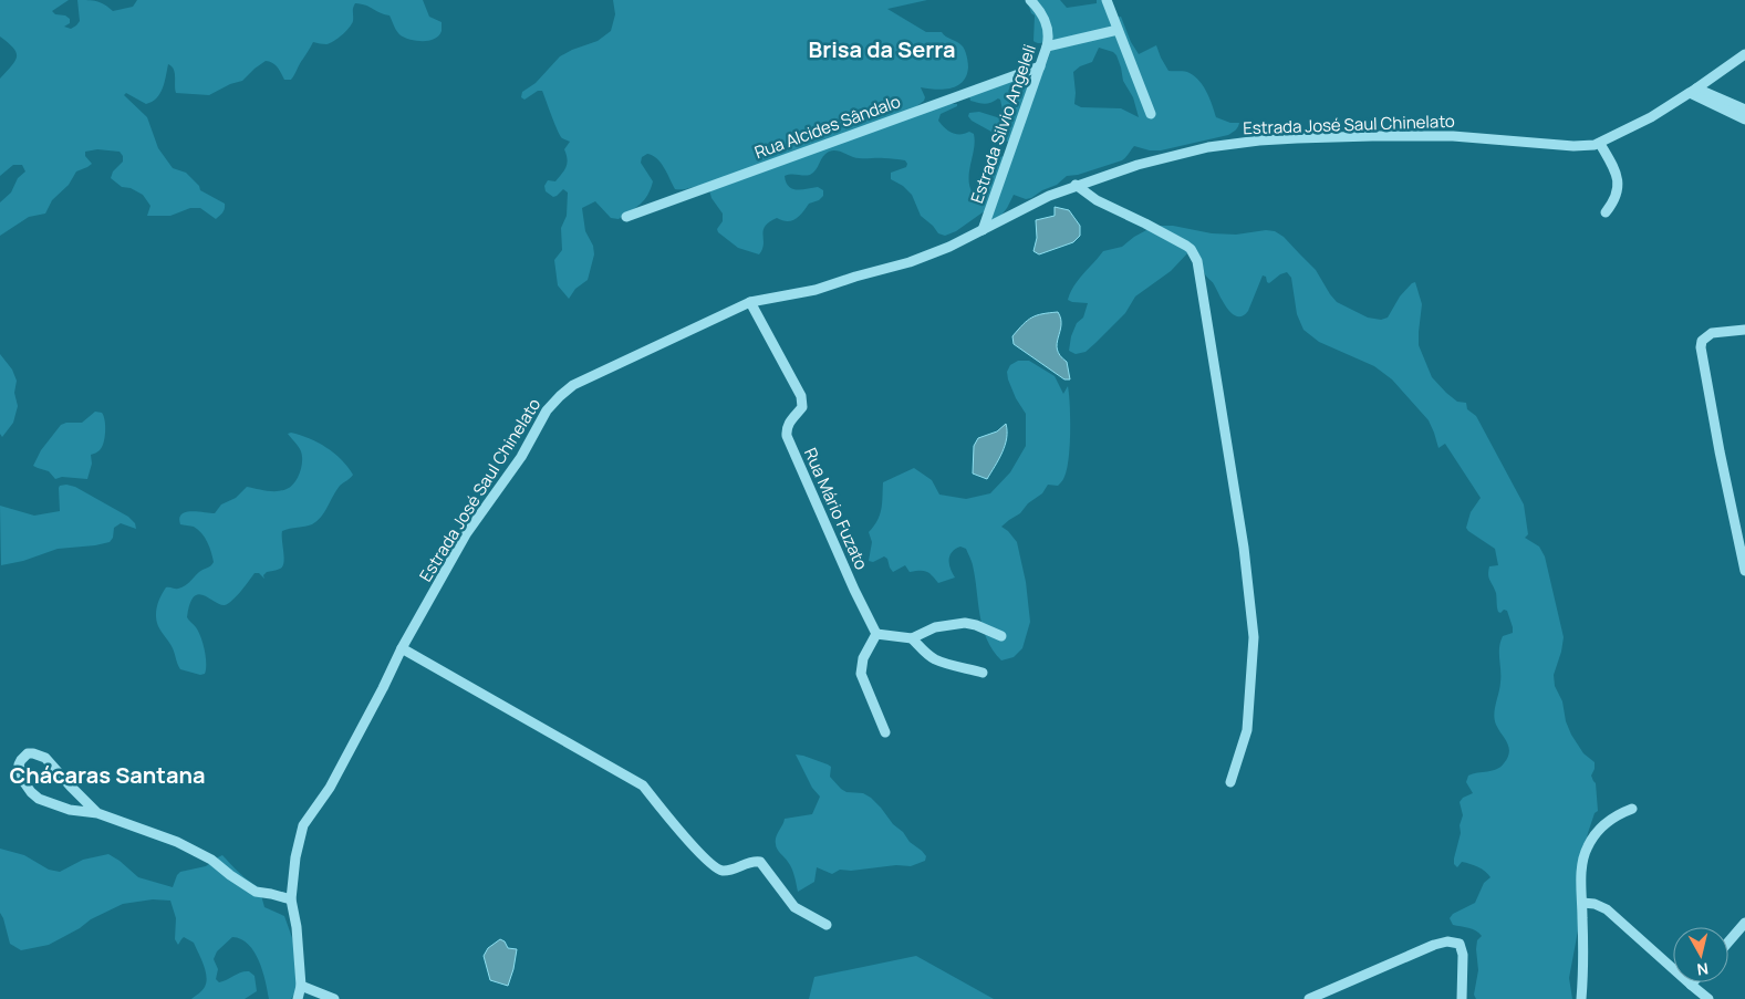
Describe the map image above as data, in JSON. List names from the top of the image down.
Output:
{
  "streets": {
    "street": [
      "Estrada Silvio Angeleli",
      "Estrada José Saul Chinelato",
      "Rua Alcides Sândalo",
      "Rua Mário Fuzato"
    ]
  },
  "crossings": [
    ["Estrada Silvio Angeleli", "Estrada José Saul Chinelato"],
    ["Estrada Silvio Angeleli", "Rua Alcides Sândalo"],
    ["Estrada José Saul Chinelato", "Rua Mário Fuzato"]
  ],
  "districts": ["Brisa da Serra", "Chácaras Santana"],
  "north": "bottom"
}
